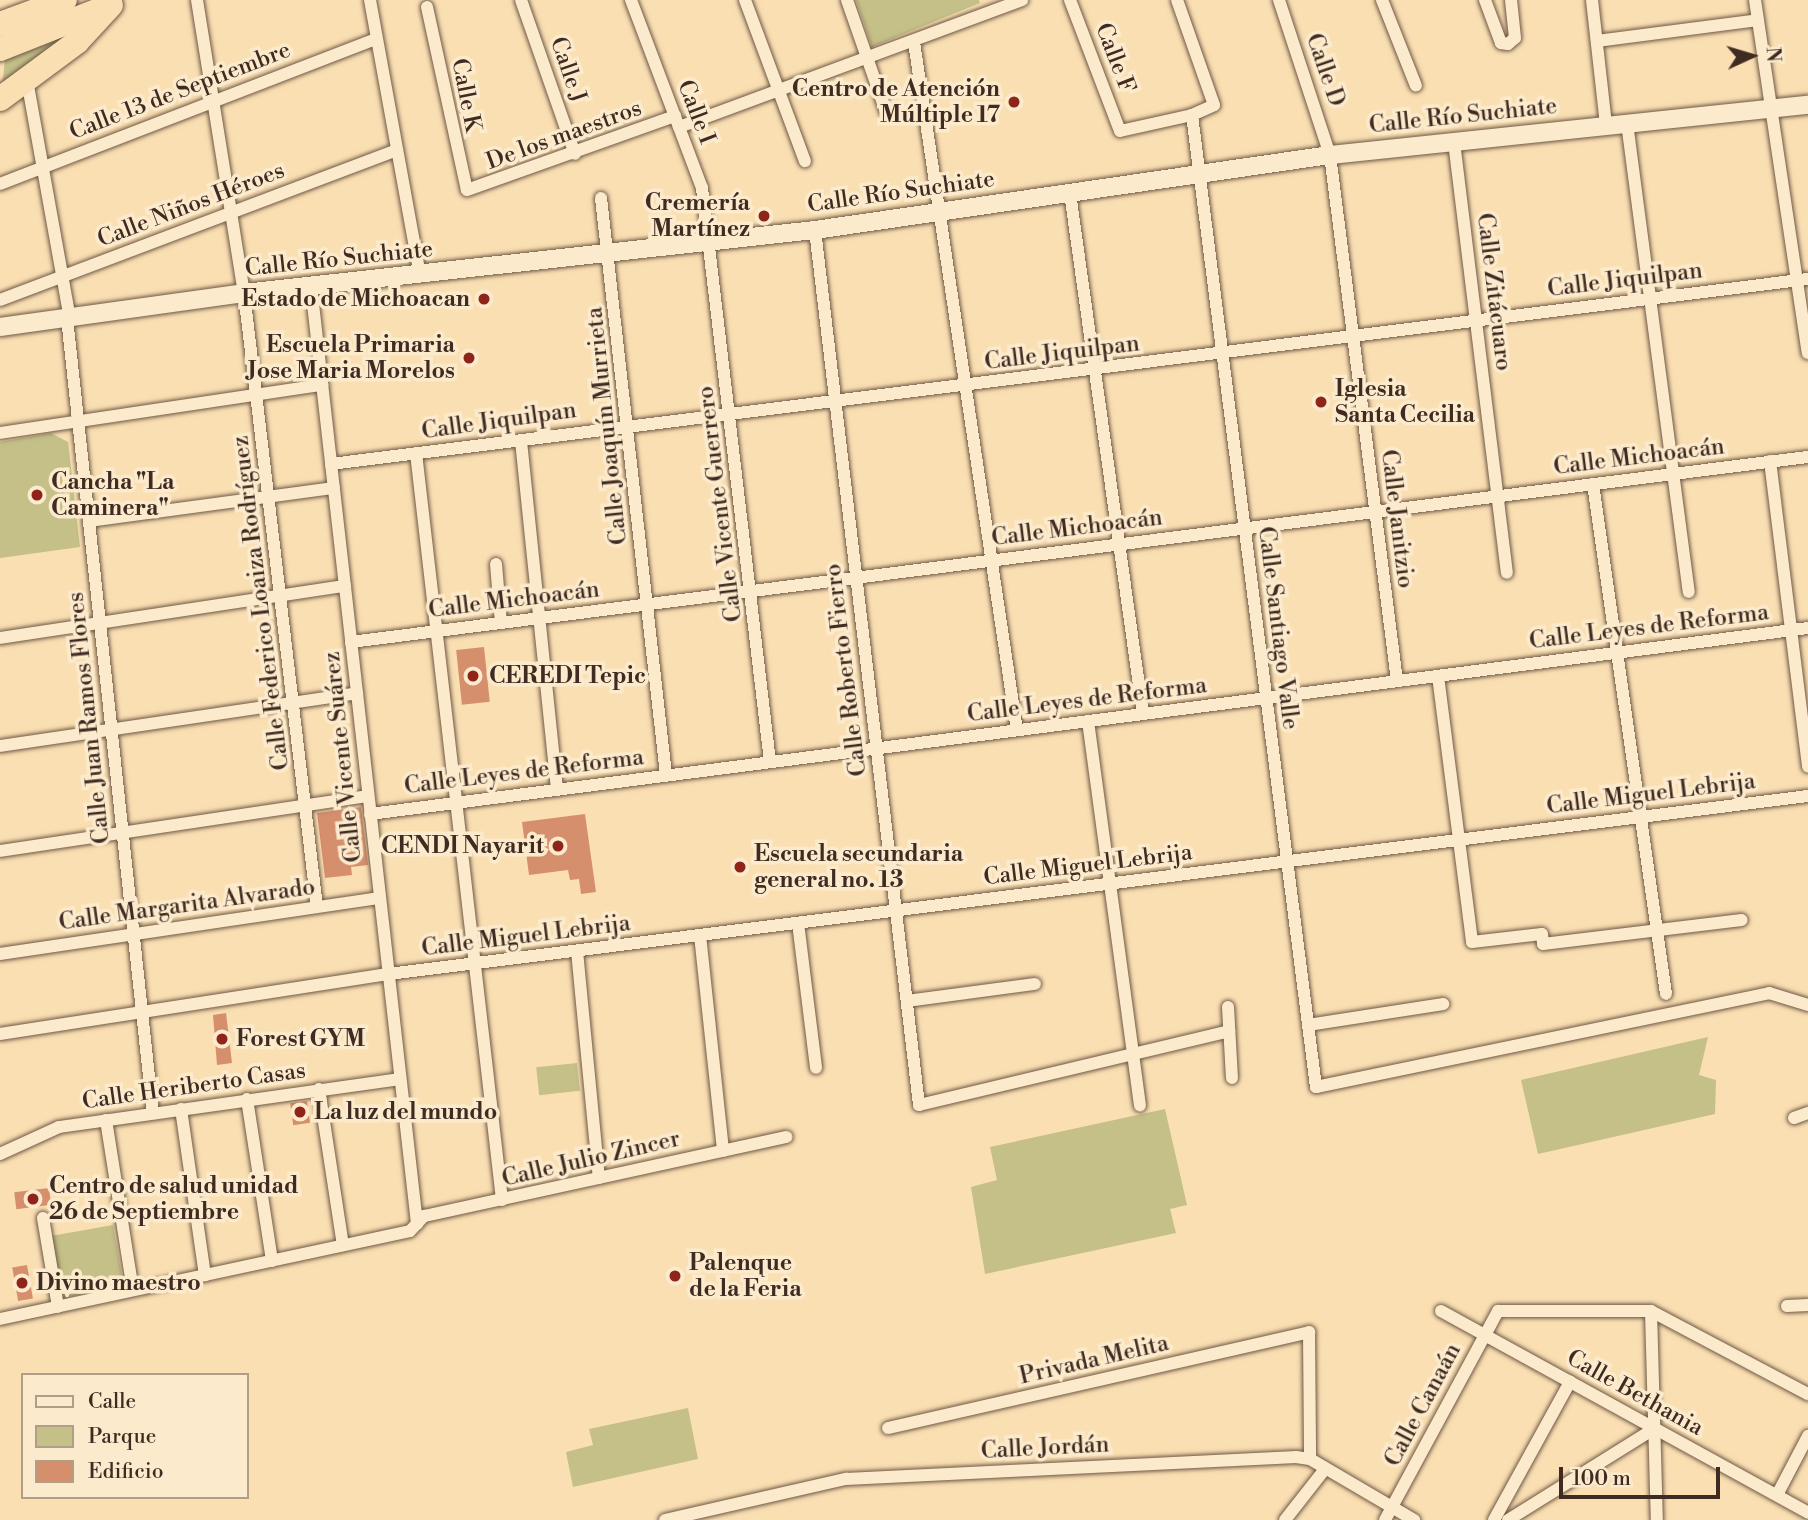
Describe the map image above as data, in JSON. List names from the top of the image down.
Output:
{
  "streets": {
    "main road": ["Calle Río Suchiate"],
    "street": [
      "Calle F",
      "Calle J",
      "Calle D",
      "Calle 13 de Septiembre",
      "Calle K",
      "Calle I",
      "De los maestros",
      "Calle Niños Héroes",
      "Calle Jiquilpan",
      "Calle Zitácuaro",
      "Calle Joaquín Murrieta",
      "Calle Michoacán",
      "Calle Vicente Guerrero",
      "Calle Janitzio",
      "Calle Federico Loaiza Rodríguez",
      "Calle Leyes de Reforma",
      "Calle Santiago Valle",
      "Calle Roberto Fierro",
      "Calle Juan Ramos Flores",
      "Calle Vicente Suárez",
      "Calle Miguel Lebrija",
      "Calle Margarita Alvarado",
      "Calle Heriberto Casas",
      "Calle Julio Zincer",
      "Privada Melita",
      "Calle Bethania",
      "Calle Canaán",
      "Calle Jordán"
    ]
  },
  "crossings": [
    ["Calle F", "Calle Santiago Valle"],
    ["Calle J", "De los maestros"],
    ["Calle D", "Calle Río Suchiate"],
    ["Calle D", "Calle Janitzio"],
    ["Calle 13 de Septiembre", "Calle Federico Loaiza Rodríguez"],
    ["Calle 13 de Septiembre", "Calle Juan Ramos Flores"],
    ["Calle K", "De los maestros"],
    ["Calle I", "Calle Río Suchiate"],
    ["Calle I", "De los maestros"],
    ["Calle I", "Calle Vicente Guerrero"],
    ["Calle Río Suchiate", "Calle Zitácuaro"],
    ["Calle Río Suchiate", "Calle Joaquín Murrieta"],
    ["Calle Río Suchiate", "Calle Vicente Guerrero"],
    ["Calle Río Suchiate", "Calle Janitzio"],
    ["Calle Río Suchiate", "Calle Federico Loaiza Rodríguez"],
    ["Calle Río Suchiate", "Calle Santiago Valle"],
    ["Calle Río Suchiate", "Calle Roberto Fierro"],
    ["Calle Río Suchiate", "Calle Juan Ramos Flores"],
    ["Calle Río Suchiate", "Calle Vicente Suárez"],
    ["Calle Niños Héroes", "Calle Federico Loaiza Rodríguez"],
    ["Calle Niños Héroes", "Calle Juan Ramos Flores"],
    ["Calle Jiquilpan", "Calle Zitácuaro"],
    ["Calle Jiquilpan", "Calle Joaquín Murrieta"],
    ["Calle Jiquilpan", "Calle Vicente Guerrero"],
    ["Calle Jiquilpan", "Calle Janitzio"],
    ["Calle Jiquilpan", "Calle Santiago Valle"],
    ["Calle Jiquilpan", "Calle Roberto Fierro"],
    ["Calle Jiquilpan", "Calle Vicente Suárez"],
    ["Calle Zitácuaro", "Calle Michoacán"],
    ["Calle Joaquín Murrieta", "Calle Michoacán"],
    ["Calle Joaquín Murrieta", "Calle Leyes de Reforma"],
    ["Calle Michoacán", "Calle Vicente Guerrero"],
    ["Calle Michoacán", "Calle Janitzio"],
    ["Calle Michoacán", "Calle Santiago Valle"],
    ["Calle Michoacán", "Calle Roberto Fierro"],
    ["Calle Michoacán", "Calle Vicente Suárez"],
    ["Calle Vicente Guerrero", "Calle Leyes de Reforma"],
    ["Calle Janitzio", "Calle Leyes de Reforma"],
    ["Calle Federico Loaiza Rodríguez", "Calle Margarita Alvarado"],
    ["Calle Leyes de Reforma", "Calle Santiago Valle"],
    ["Calle Leyes de Reforma", "Calle Roberto Fierro"],
    ["Calle Leyes de Reforma", "Calle Vicente Suárez"],
    ["Calle Santiago Valle", "Calle Miguel Lebrija"],
    ["Calle Roberto Fierro", "Calle Miguel Lebrija"],
    ["Calle Juan Ramos Flores", "Calle Miguel Lebrija"],
    ["Calle Juan Ramos Flores", "Calle Margarita Alvarado"],
    ["Calle Juan Ramos Flores", "Calle Heriberto Casas"],
    ["Calle Vicente Suárez", "Calle Miguel Lebrija"],
    ["Calle Vicente Suárez", "Calle Margarita Alvarado"],
    ["Calle Vicente Suárez", "Calle Heriberto Casas"],
    ["Calle Vicente Suárez", "Calle Julio Zincer"],
    ["Privada Melita", "Calle Jordán"],
    ["Calle Bethania", "Calle Canaán"]
  ],
  "places": [
    "Centro de Atención Múltiple 17",
    "Cremería Martínez",
    "Estado de Michoacan",
    "Escuela Primaria Jose Maria Morelos",
    "Iglesia Santa Cecilia",
    "Cancha \"La Caminera\"",
    "CEREDI Tepic",
    "CENDI Nayarit",
    "Escuela secundaria general no. 13",
    "Forest GYM",
    "La luz del mundo",
    "Centro de salud unidad 26 de Septiembre",
    "Palenque de la Feria",
    "Divino maestro"
  ],
  "legend": ["Calle", "Parque", "Edificio"],
  "scale_bar": "100 m",
  "north": "right"
}
